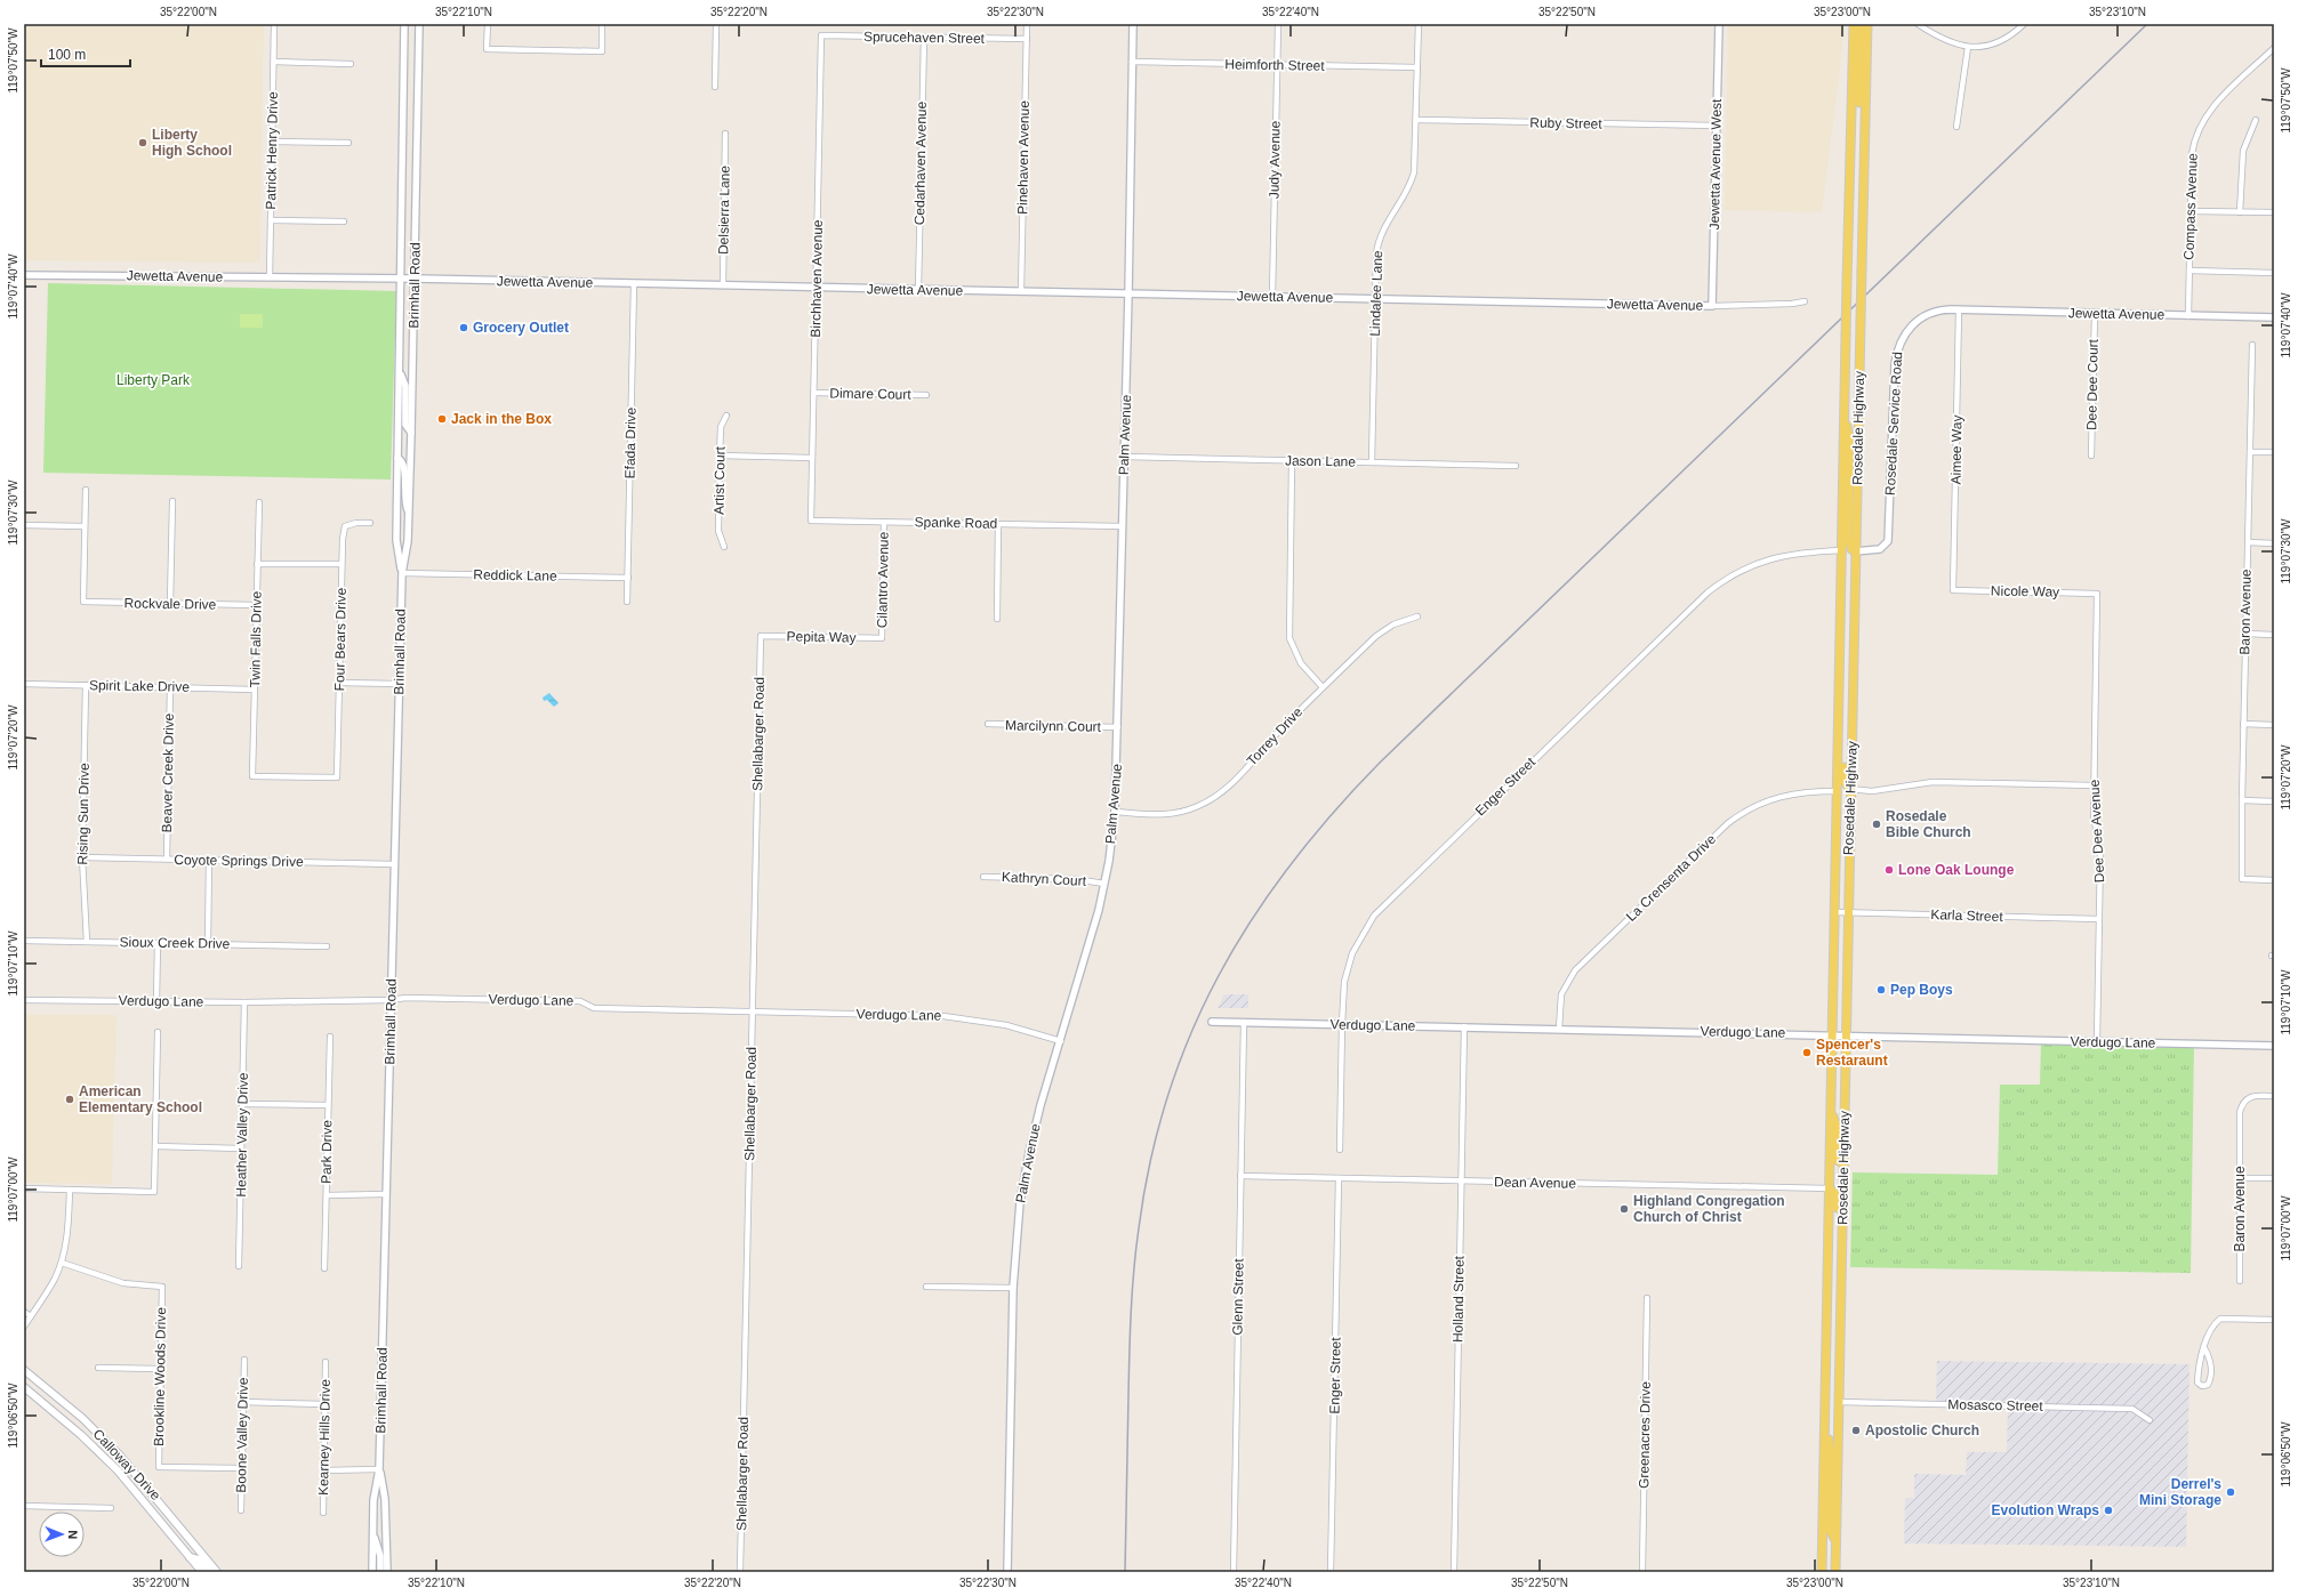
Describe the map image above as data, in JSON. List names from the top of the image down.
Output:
{
  "streets": {
    "main road": ["Rosedale Highway", "Calloway Drive"],
    "street": [
      "Sprucehaven Street",
      "Heimforth Street",
      "Ruby Street",
      "Patrick Henry Drive",
      "Pinehaven Avenue",
      "Judy Avenue",
      "Cedarhaven Avenue",
      "Jewetta Avenue West",
      "Compass Avenue",
      "Delsierra Lane",
      "Jewetta Avenue",
      "Birchhaven Avenue",
      "Brimhall Road",
      "Lindalee Lane",
      "Dee Dee Court",
      "Dimare Court",
      "Rosedale Service Road",
      "Palm Avenue",
      "Efada Drive",
      "Aimee Way",
      "Jason Lane",
      "Artist Court",
      "Spanke Road",
      "Reddick Lane",
      "Cilantro Avenue",
      "Nicole Way",
      "Rockvale Drive",
      "Baron Avenue",
      "Pepita Way",
      "Twin Falls Drive",
      "Four Bears Drive",
      "Spirit Lake Drive",
      "Marcilynn Court",
      "Shellabarger Road",
      "Torrey Drive",
      "Beaver Creek Drive",
      "Enger Street",
      "Rising Sun Drive",
      "Dee Dee Avenue",
      "Coyote Springs Drive",
      "La Crensenta Drive",
      "Kathryn Court",
      "Karla Street",
      "Sioux Creek Drive",
      "Verdugo Lane",
      "Heather Valley Drive",
      "Park Drive",
      "Dean Avenue",
      "Glenn Street",
      "Holland Street",
      "Brookline Woods Drive",
      "Mosasco Street",
      "Boone Valley Drive",
      "Greenacres Drive",
      "Kearney Hills Drive"
    ]
  },
  "crossings": [
    ["Sprucehaven Street", "Pinehaven Avenue"],
    ["Sprucehaven Street", "Cedarhaven Avenue"],
    ["Sprucehaven Street", "Birchhaven Avenue"],
    ["Heimforth Street", "Judy Avenue"],
    ["Heimforth Street", "Lindalee Lane"],
    ["Heimforth Street", "Palm Avenue"],
    ["Ruby Street", "Jewetta Avenue West"],
    ["Ruby Street", "Lindalee Lane"],
    ["Patrick Henry Drive", "Jewetta Avenue"],
    ["Pinehaven Avenue", "Jewetta Avenue"],
    ["Judy Avenue", "Jewetta Avenue"],
    ["Cedarhaven Avenue", "Jewetta Avenue"],
    ["Jewetta Avenue West", "Jewetta Avenue"],
    ["Compass Avenue", "Jewetta Avenue"],
    ["Delsierra Lane", "Jewetta Avenue"],
    ["Jewetta Avenue", "Birchhaven Avenue"],
    ["Jewetta Avenue", "Brimhall Road"],
    ["Jewetta Avenue", "Lindalee Lane"],
    ["Jewetta Avenue", "Dee Dee Court"],
    ["Jewetta Avenue", "Rosedale Service Road"],
    ["Jewetta Avenue", "Palm Avenue"],
    ["Jewetta Avenue", "Efada Drive"],
    ["Jewetta Avenue", "Aimee Way"],
    ["Birchhaven Avenue", "Dimare Court"],
    ["Birchhaven Avenue", "Spanke Road"],
    ["Brimhall Road", "Reddick Lane"],
    ["Brimhall Road", "Coyote Springs Drive"],
    ["Brimhall Road", "Verdugo Lane"],
    ["Lindalee Lane", "Jason Lane"],
    ["Rosedale Service Road", "Rosedale Highway"],
    ["Rosedale Service Road", "Aimee Way"],
    ["Rosedale Highway", "Enger Street"],
    ["Rosedale Highway", "La Crensenta Drive"],
    ["Rosedale Highway", "Karla Street"],
    ["Rosedale Highway", "Verdugo Lane"],
    ["Rosedale Highway", "Dean Avenue"],
    ["Rosedale Highway", "Mosasco Street"],
    ["Palm Avenue", "Jason Lane"],
    ["Palm Avenue", "Spanke Road"],
    ["Palm Avenue", "Marcilynn Court"],
    ["Palm Avenue", "Torrey Drive"],
    ["Palm Avenue", "Kathryn Court"],
    ["Palm Avenue", "Verdugo Lane"],
    ["Efada Drive", "Reddick Lane"],
    ["Aimee Way", "Nicole Way"],
    ["Spanke Road", "Cilantro Avenue"],
    ["Cilantro Avenue", "Pepita Way"],
    ["Nicole Way", "Dee Dee Avenue"],
    ["Rockvale Drive", "Twin Falls Drive"],
    ["Pepita Way", "Shellabarger Road"],
    ["Twin Falls Drive", "Four Bears Drive"],
    ["Twin Falls Drive", "Spirit Lake Drive"],
    ["Spirit Lake Drive", "Beaver Creek Drive"],
    ["Spirit Lake Drive", "Rising Sun Drive"],
    ["Shellabarger Road", "Verdugo Lane"],
    ["Beaver Creek Drive", "Coyote Springs Drive"],
    ["Enger Street", "Verdugo Lane"],
    ["Enger Street", "Dean Avenue"],
    ["Rising Sun Drive", "Coyote Springs Drive"],
    ["Rising Sun Drive", "Sioux Creek Drive"],
    ["Dee Dee Avenue", "Karla Street"],
    ["Dee Dee Avenue", "Verdugo Lane"],
    ["La Crensenta Drive", "Verdugo Lane"],
    ["Verdugo Lane", "Heather Valley Drive"],
    ["Verdugo Lane", "Glenn Street"],
    ["Verdugo Lane", "Holland Street"],
    ["Dean Avenue", "Glenn Street"],
    ["Dean Avenue", "Holland Street"],
    ["Brookline Woods Drive", "Boone Valley Drive"]
  ],
  "parks": ["Liberty Park"],
  "places": [
    "Liberty High School",
    "Grocery Outlet",
    "Jack in the Box",
    "Rosedale Bible Church",
    "Lone Oak Lounge",
    "Pep Boys",
    "Spencer's Restaraunt",
    "American Elementary School",
    "Highland Congregation Church of Christ",
    "Apostolic Church",
    "Derrel's Mini Storage",
    "Evolution Wraps"
  ],
  "scale_bar": "100 m",
  "north": "right",
  "coordinates": [
    "35°22'00\"N",
    "35°22'10\"N",
    "35°22'20\"N",
    "35°22'30\"N",
    "35°22'40\"N",
    "35°22'50\"N",
    "35°23'00\"N",
    "35°23'10\"N",
    "119°07'50\"W",
    "119°07'40\"W",
    "119°07'30\"W",
    "119°07'20\"W",
    "119°07'10\"W",
    "119°07'00\"W",
    "119°06'50\"W"
  ]
}
